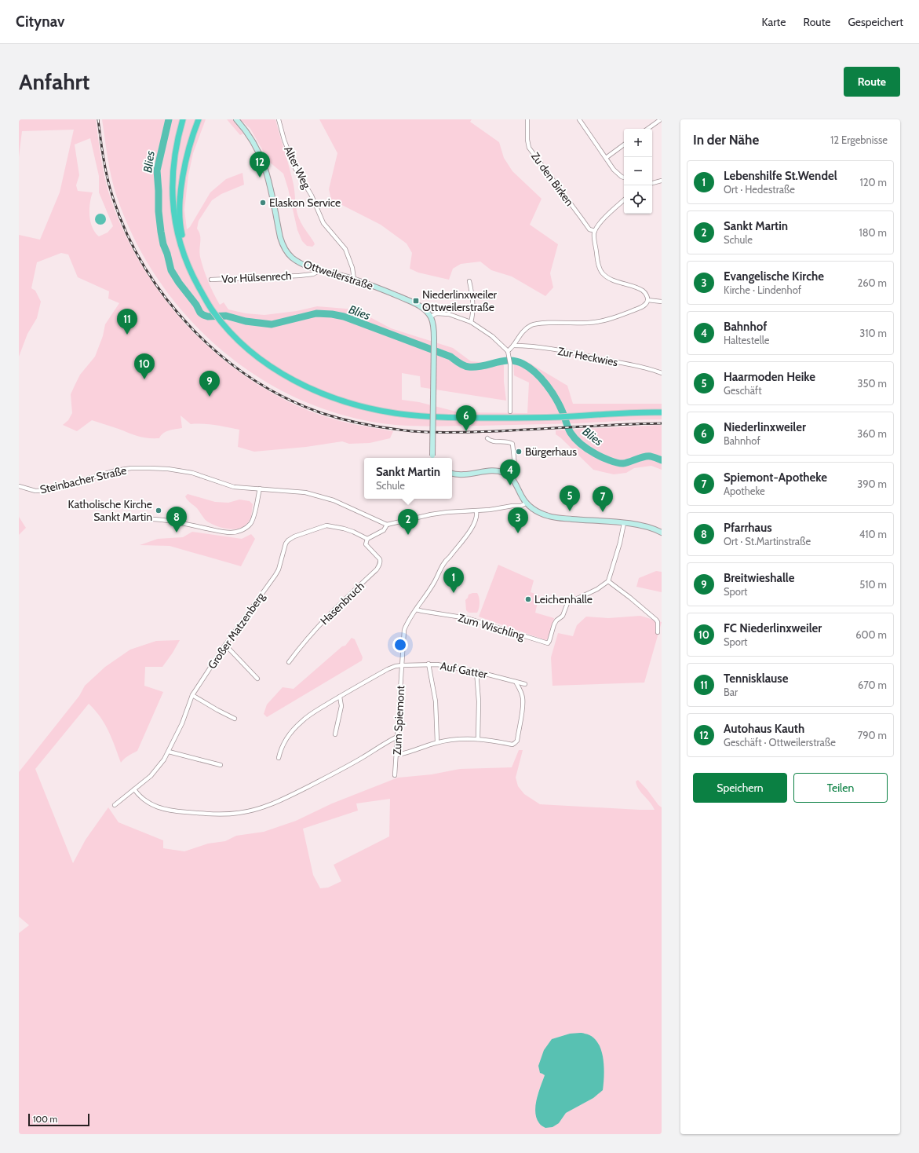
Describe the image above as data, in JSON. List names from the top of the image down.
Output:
{
  "streets": {
    "main road": ["Ottweilerstraße"],
    "street": [
      "Alter Weg",
      "Zu den Birken",
      "Vor Hülsenrech",
      "Zur Heckwies",
      "Steinbacher Straße",
      "Hasenbruch",
      "Zum Wischling",
      "Großer Matzenberg",
      "Auf Gatter",
      "Zum Spiemont"
    ]
  },
  "crossings": [
    ["Alter Weg", "Ottweilerstraße"],
    ["Ottweilerstraße", "Vor Hülsenrech"],
    ["Hasenbruch", "Großer Matzenberg"],
    ["Zum Wischling", "Zum Spiemont"],
    ["Auf Gatter", "Zum Spiemont"]
  ],
  "water": ["Blies"],
  "places": {
    "other": [
      "Elaskon Service",
      "Bürgerhaus",
      "Katholische Kirche Sankt Martin",
      "Leichenhalle"
    ],
    "transit": ["Niederlinxweiler Ottweilerstraße"]
  },
  "scale_bar": "100 m",
  "page": {
    "header": "Citynav",
    "nav": ["Karte", "Route", "Gespeichert"],
    "buttons": [
      "Route",
      ["Speichern", "Teilen"]
    ],
    "title": "Anfahrt",
    "heading": ["In der Nähe", "12 Ergebnisse"],
    "map_buttons": ["+", "−"],
    "pins": [
      "12",
      "11",
      "10",
      "9",
      "6",
      "4",
      "5",
      "7",
      "8",
      "3",
      "2",
      "1"
    ],
    "list": [
      {
        "mark": "1",
        "name": "Lebenshilfe St.Wendel",
        "note": "Ort · Hedestraße",
        "value": "120 m"
      },
      {
        "mark": "2",
        "name": "Sankt Martin",
        "note": "Schule",
        "value": "180 m"
      },
      {
        "mark": "3",
        "name": "Evangelische Kirche",
        "note": "Kirche · Lindenhof",
        "value": "260 m"
      },
      {
        "mark": "4",
        "name": "Bahnhof",
        "note": "Haltestelle",
        "value": "310 m"
      },
      {
        "mark": "5",
        "name": "Haarmoden Heike",
        "note": "Geschäft",
        "value": "350 m"
      },
      {
        "mark": "6",
        "name": "Niederlinxweiler",
        "note": "Bahnhof",
        "value": "360 m"
      },
      {
        "mark": "7",
        "name": "Spiemont-Apotheke",
        "note": "Apotheke",
        "value": "390 m"
      },
      {
        "mark": "8",
        "name": "Pfarrhaus",
        "note": "Ort · St.Martinstraße",
        "value": "410 m"
      },
      {
        "mark": "9",
        "name": "Breitwieshalle",
        "note": "Sport",
        "value": "510 m"
      },
      {
        "mark": "10",
        "name": "FC Niederlinxweiler",
        "note": "Sport",
        "value": "600 m"
      },
      {
        "mark": "11",
        "name": "Tennisklause",
        "note": "Bar",
        "value": "670 m"
      },
      {
        "mark": "12",
        "name": "Autohaus Kauth",
        "note": "Geschäft · Ottweilerstraße",
        "value": "790 m"
      }
    ],
    "popup": ["Sankt Martin", "Schule"],
    "scale": "100 m"
  }
}
